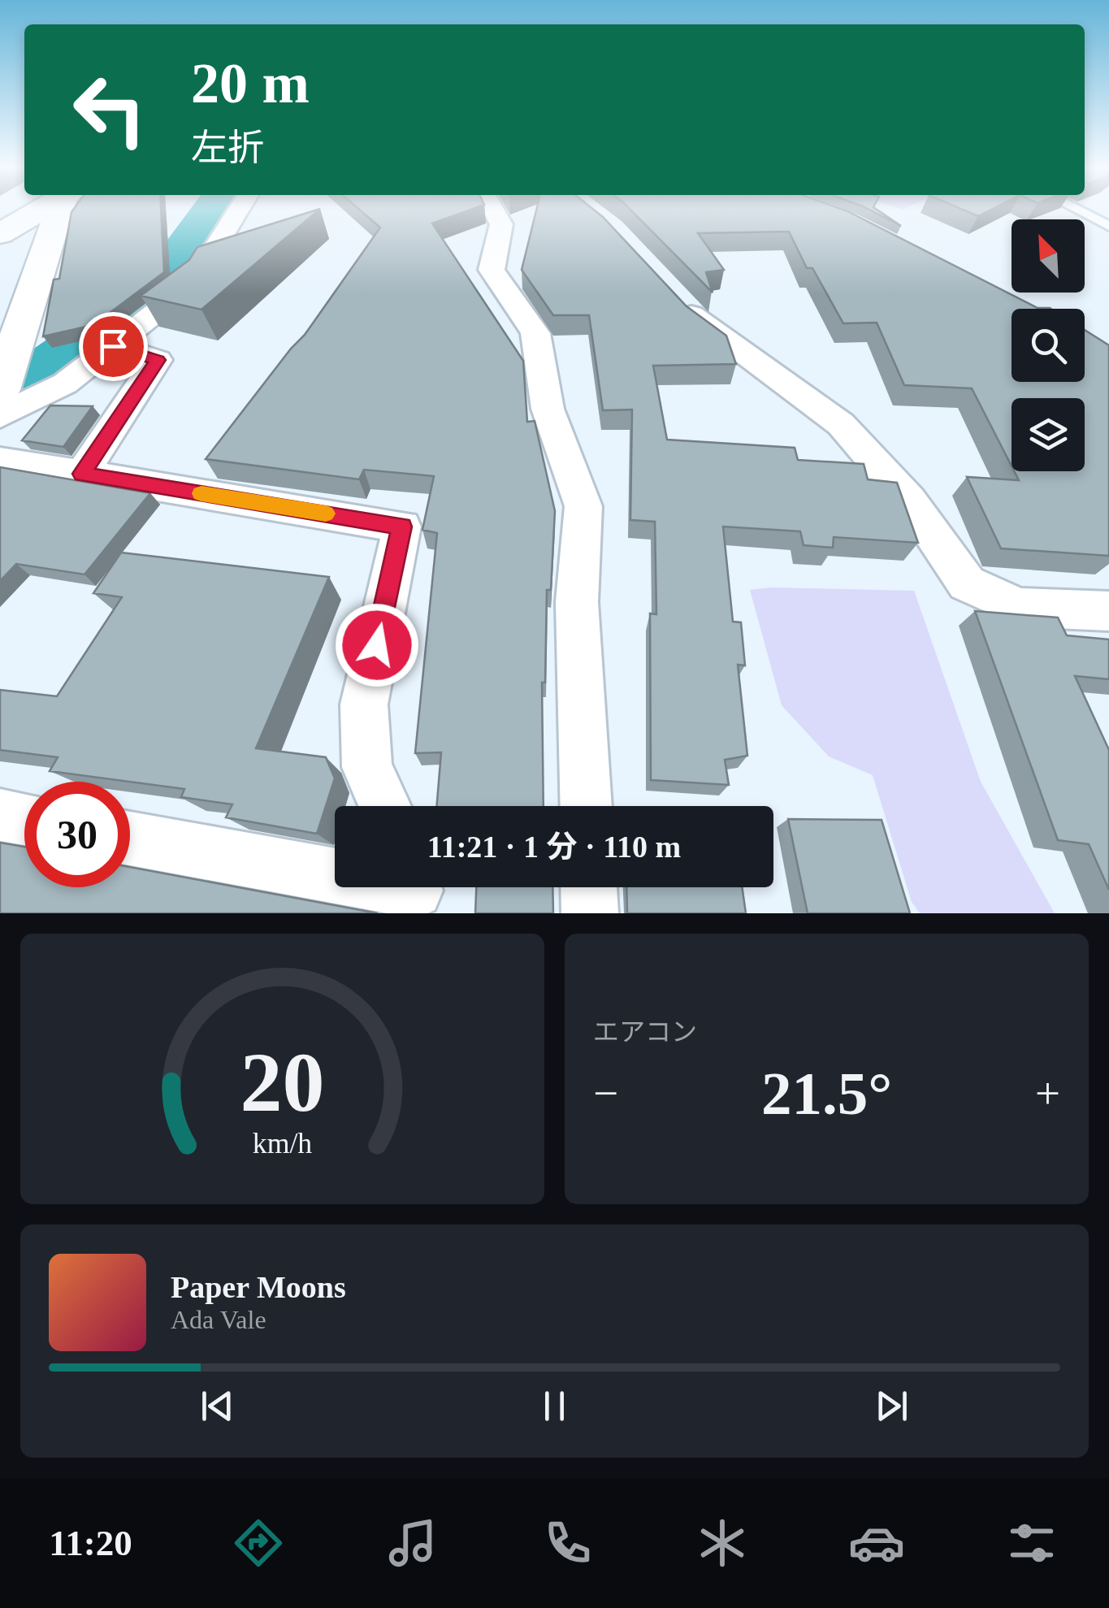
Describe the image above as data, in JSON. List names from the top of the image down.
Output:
{
  "north": "top left",
  "page": {
    "turn": ["20 m", "左折"],
    "limit": "30",
    "trip": "11:21 · 1 分 · 110 m",
    "tile": "エアコン",
    "heat": ["−", "21.5°", "+"],
    "song": ["Paper Moons", "Ada Vale"],
    "tabs": "11:20",
    "gauge": ["20", "km/h"]
  }
}
